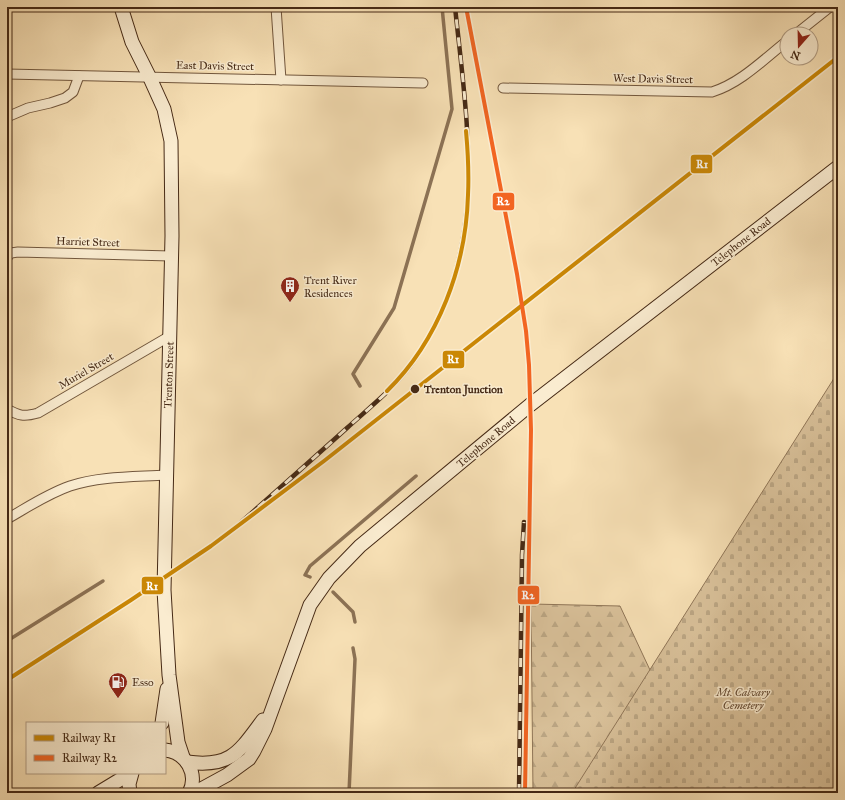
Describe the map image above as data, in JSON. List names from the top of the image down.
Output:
{
  "streets": {
    "street": [
      "East Davis Street",
      "West Davis Street",
      "Harriet Street",
      "Telephone Road",
      "Muriel Street",
      "Trenton Street"
    ]
  },
  "crossings": [
    ["East Davis Street", "Trenton Street"],
    ["Harriet Street", "Trenton Street"],
    ["Telephone Road", "Trenton Street"],
    ["Muriel Street", "Trenton Street"]
  ],
  "parks": ["Mt. Calvary Cemetery"],
  "places": {
    "building": ["Trent River Residences"],
    "other": ["Trenton Junction"],
    "fuel station": ["Esso"]
  },
  "lines": ["rail line R2", "rail line R1"],
  "legend": ["Railway R1", "Railway R2"],
  "north": "bottom"
}
